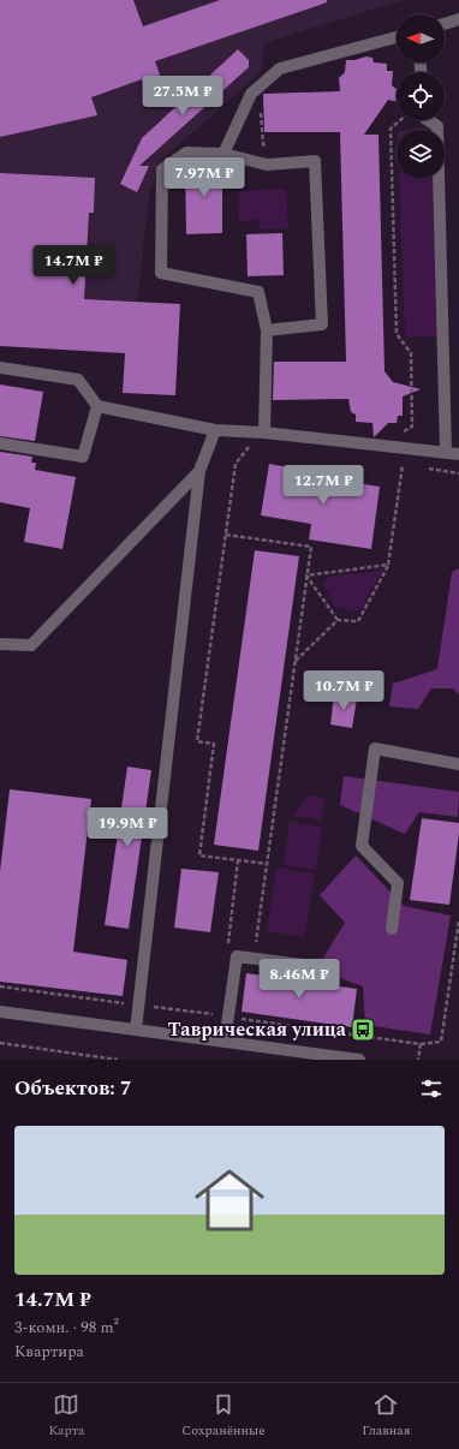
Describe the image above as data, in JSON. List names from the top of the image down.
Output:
{
  "places": {
    "bus stop": ["Таврическая улица"]
  },
  "north": "left",
  "page": {
    "price": [
      "27.5M ₽",
      "7.97M ₽",
      "14.7M ₽",
      "12.7M ₽",
      "10.7M ₽",
      "19.9M ₽",
      "8.46M ₽"
    ],
    "heading": "Объектов: 7",
    "list": [
      {
        "name": "14.7M ₽",
        "note": "3-комн. · 98 m² · Квартира"
      }
    ],
    "tabs": ["Карта", "Сохранённые", "Главная"]
  }
}
